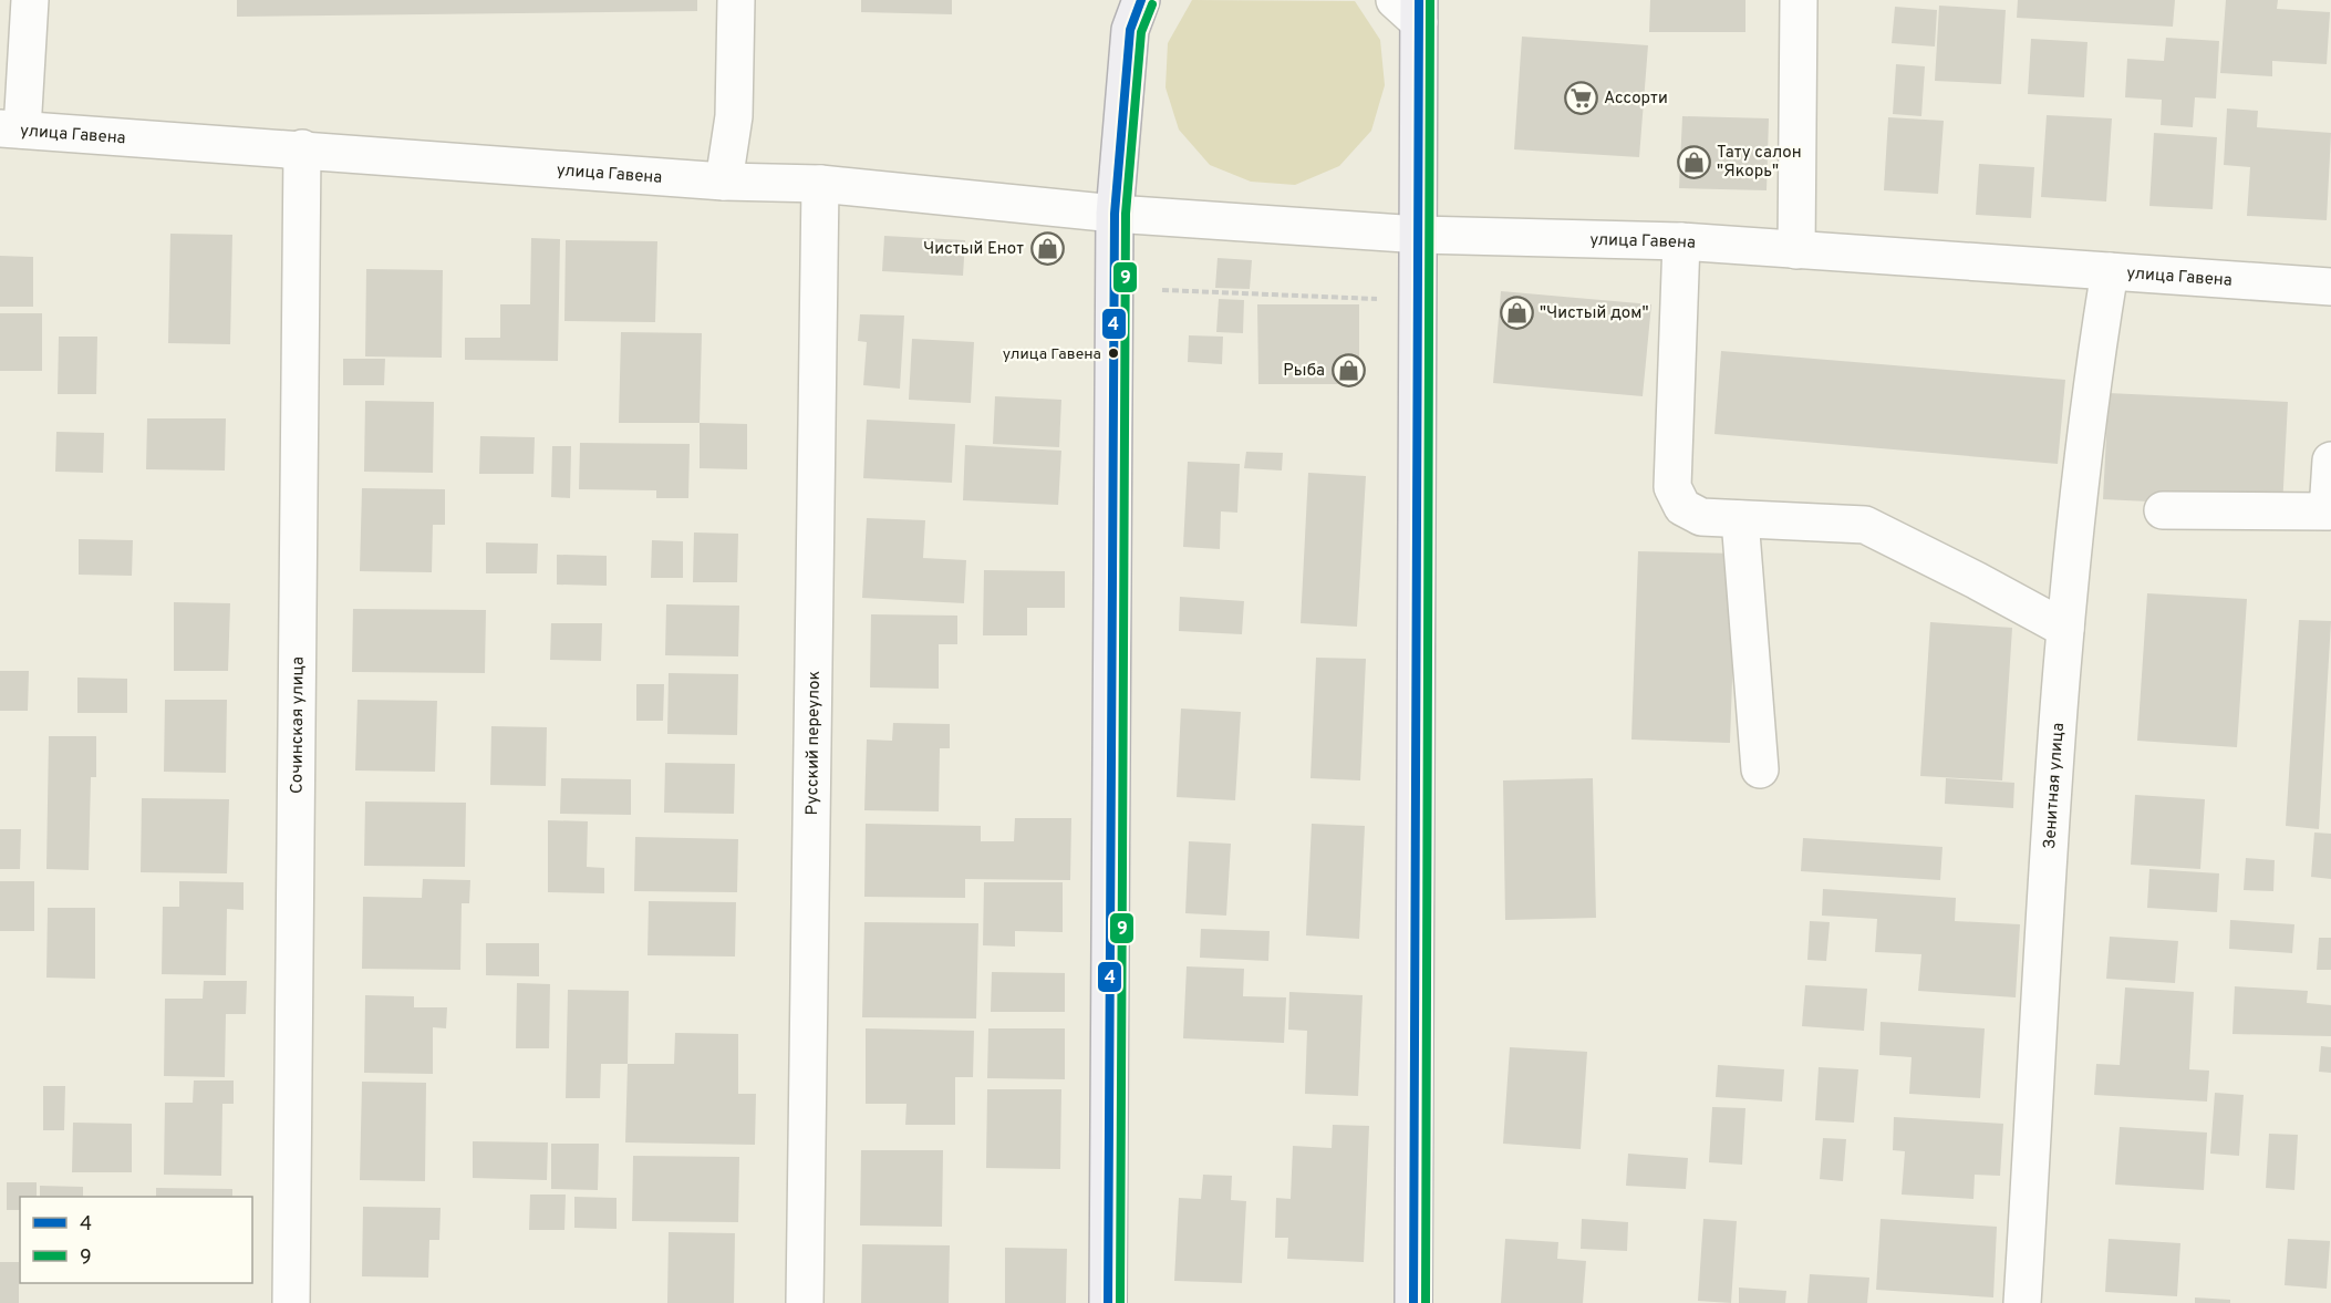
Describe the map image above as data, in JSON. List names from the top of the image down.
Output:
{
  "streets": {
    "street": [
      "улица Гавена",
      "Сочинская улица",
      "Русский переулок",
      "Зенитная улица"
    ]
  },
  "crossings": [
    ["улица Гавена", "Сочинская улица"],
    ["улица Гавена", "Русский переулок"],
    ["улица Гавена", "Зенитная улица"]
  ],
  "places": {
    "supermarket": ["Ассорти"],
    "shop": [
      "Тату салон \"Якорь\"",
      "Чистый Енот",
      "\"Чистый дом\"",
      "Рыба"
    ],
    "other": ["улица Гавена"]
  },
  "lines": ["transit line 4", "transit line 9"],
  "legend": ["4", "9"]
}
